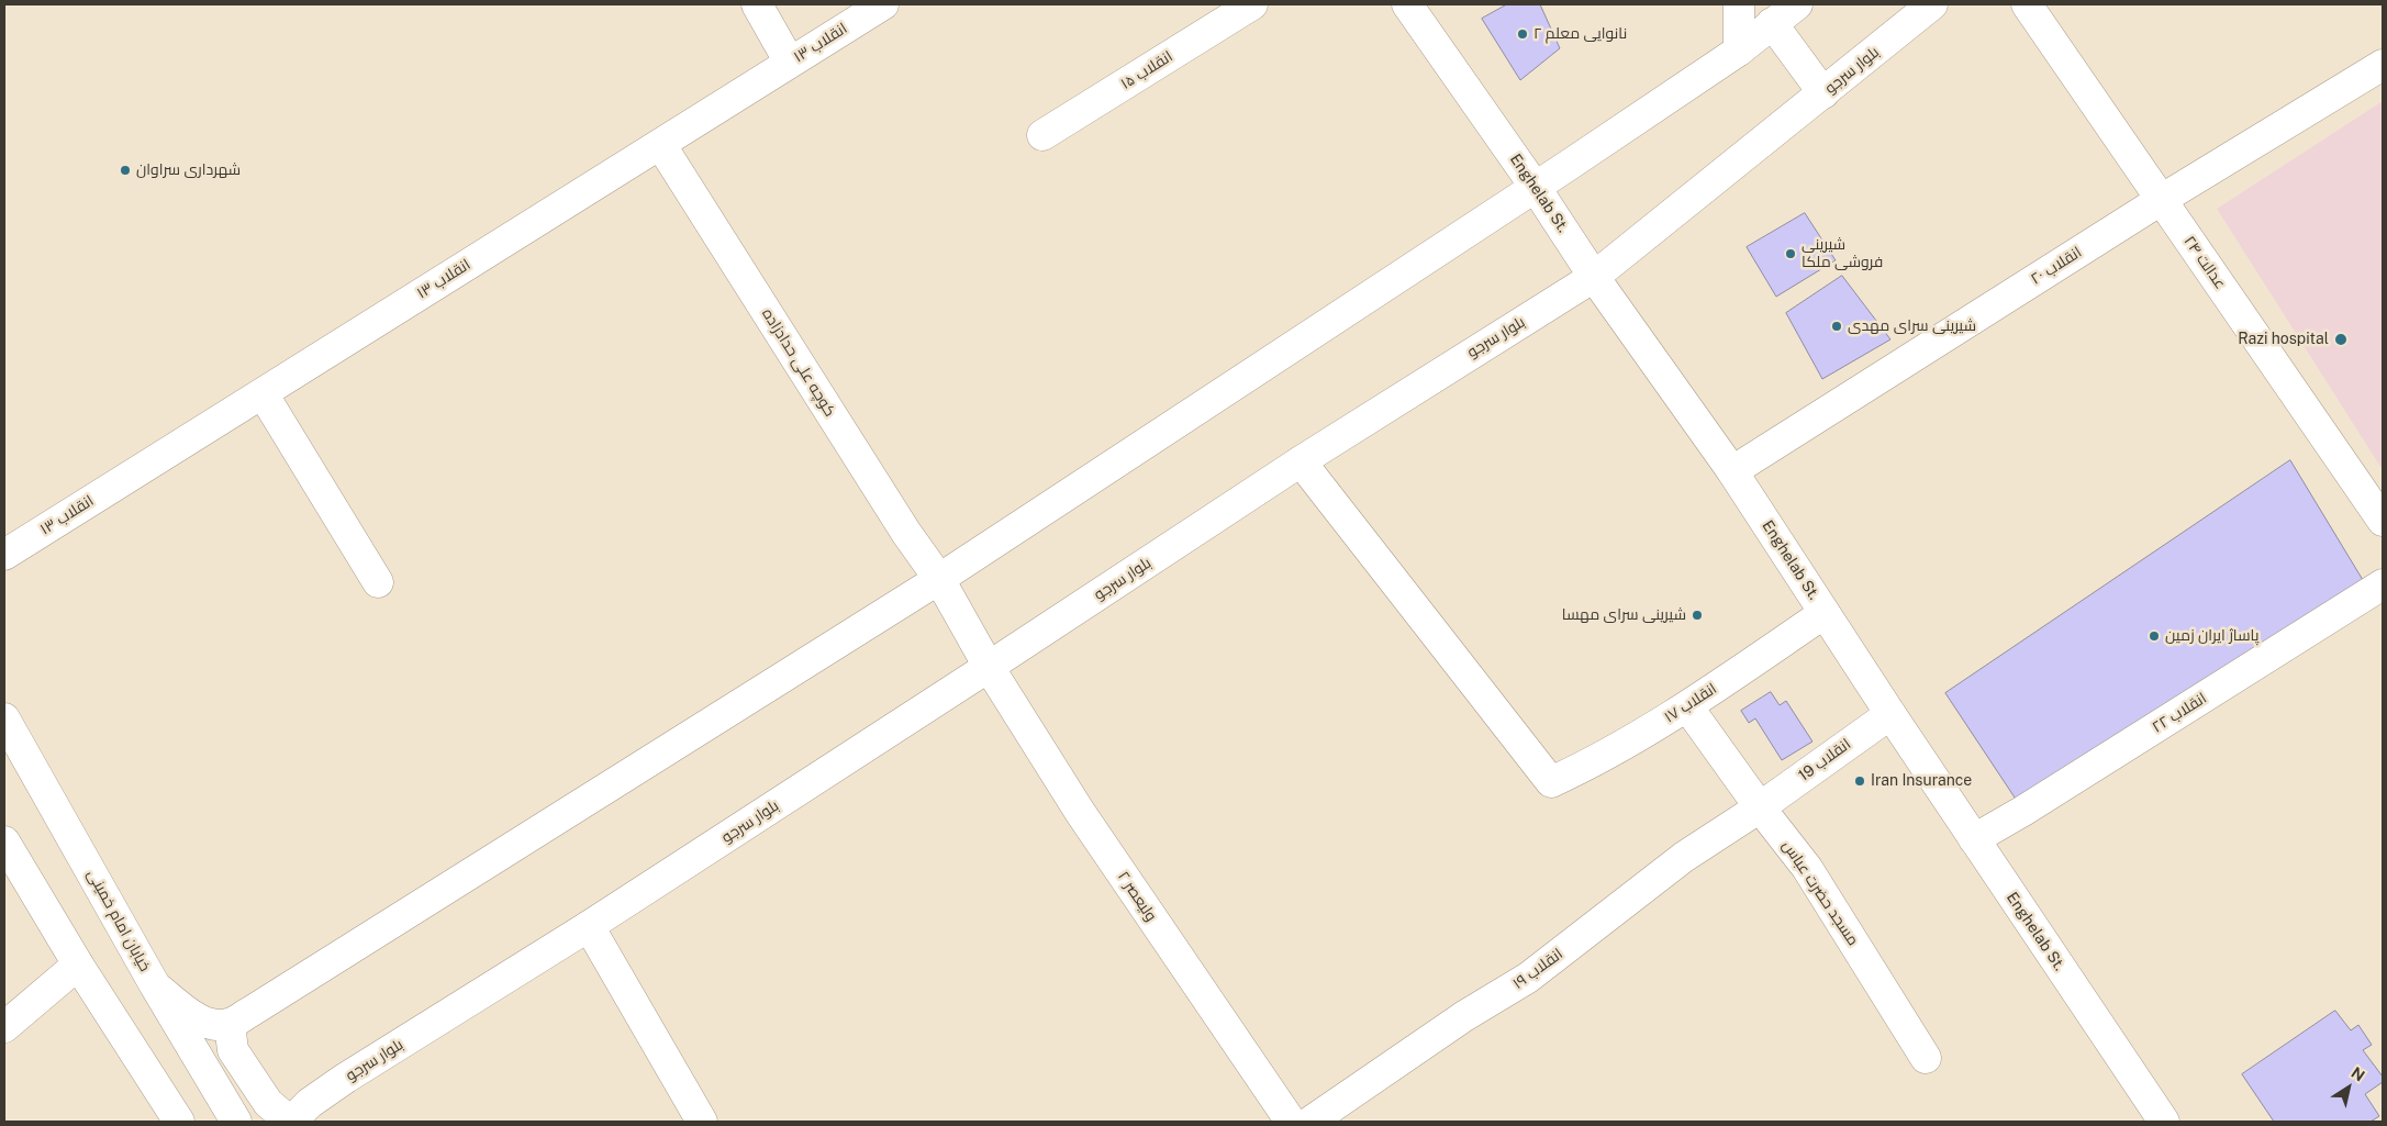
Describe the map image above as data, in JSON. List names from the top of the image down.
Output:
{
  "streets": {
    "street": [
      "انقلاب ۱۳",
      "انقلاب ۱۵",
      "بلوار سرجو",
      "Enghelab St.",
      "عدالت ۲۴",
      "انقلاب ۲۰",
      "کوچه علی حدادزاده",
      "انقلاب ۱۷",
      "انقلاب ۲۲",
      "انقلاب 19",
      "مسجد حضرت عباس",
      "ولیعصر ۲",
      "خیابان امام خمینی",
      "انقلاب ۱۹"
    ]
  },
  "crossings": [
    ["انقلاب ۱۳", "کوچه علی حدادزاده"],
    ["بلوار سرجو", "Enghelab St."],
    ["بلوار سرجو", "کوچه علی حدادزاده"],
    ["بلوار سرجو", "انقلاب ۱۷"],
    ["بلوار سرجو", "ولیعصر ۲"],
    ["Enghelab St.", "انقلاب ۲۰"],
    ["Enghelab St.", "انقلاب ۱۷"],
    ["Enghelab St.", "انقلاب ۲۲"],
    ["Enghelab St.", "انقلاب 19"],
    ["عدالت ۲۴", "انقلاب ۲۰"],
    ["کوچه علی حدادزاده", "ولیعصر ۲"],
    ["انقلاب ۱۷", "مسجد حضرت عباس"],
    ["انقلاب 19", "مسجد حضرت عباس"],
    ["انقلاب 19", "انقلاب ۱۹"],
    ["مسجد حضرت عباس", "انقلاب ۱۹"]
  ],
  "places": [
    "نانوایی معلم ۲",
    "شهرداری سراوان",
    "شیرینی فروشی ملکا",
    "شیرینی سرای مهدی",
    "Razi hospital",
    "شیرینی سرای مهسا",
    "پاساژ ایران زمین",
    "Iran Insurance"
  ],
  "north": "top right"
}
